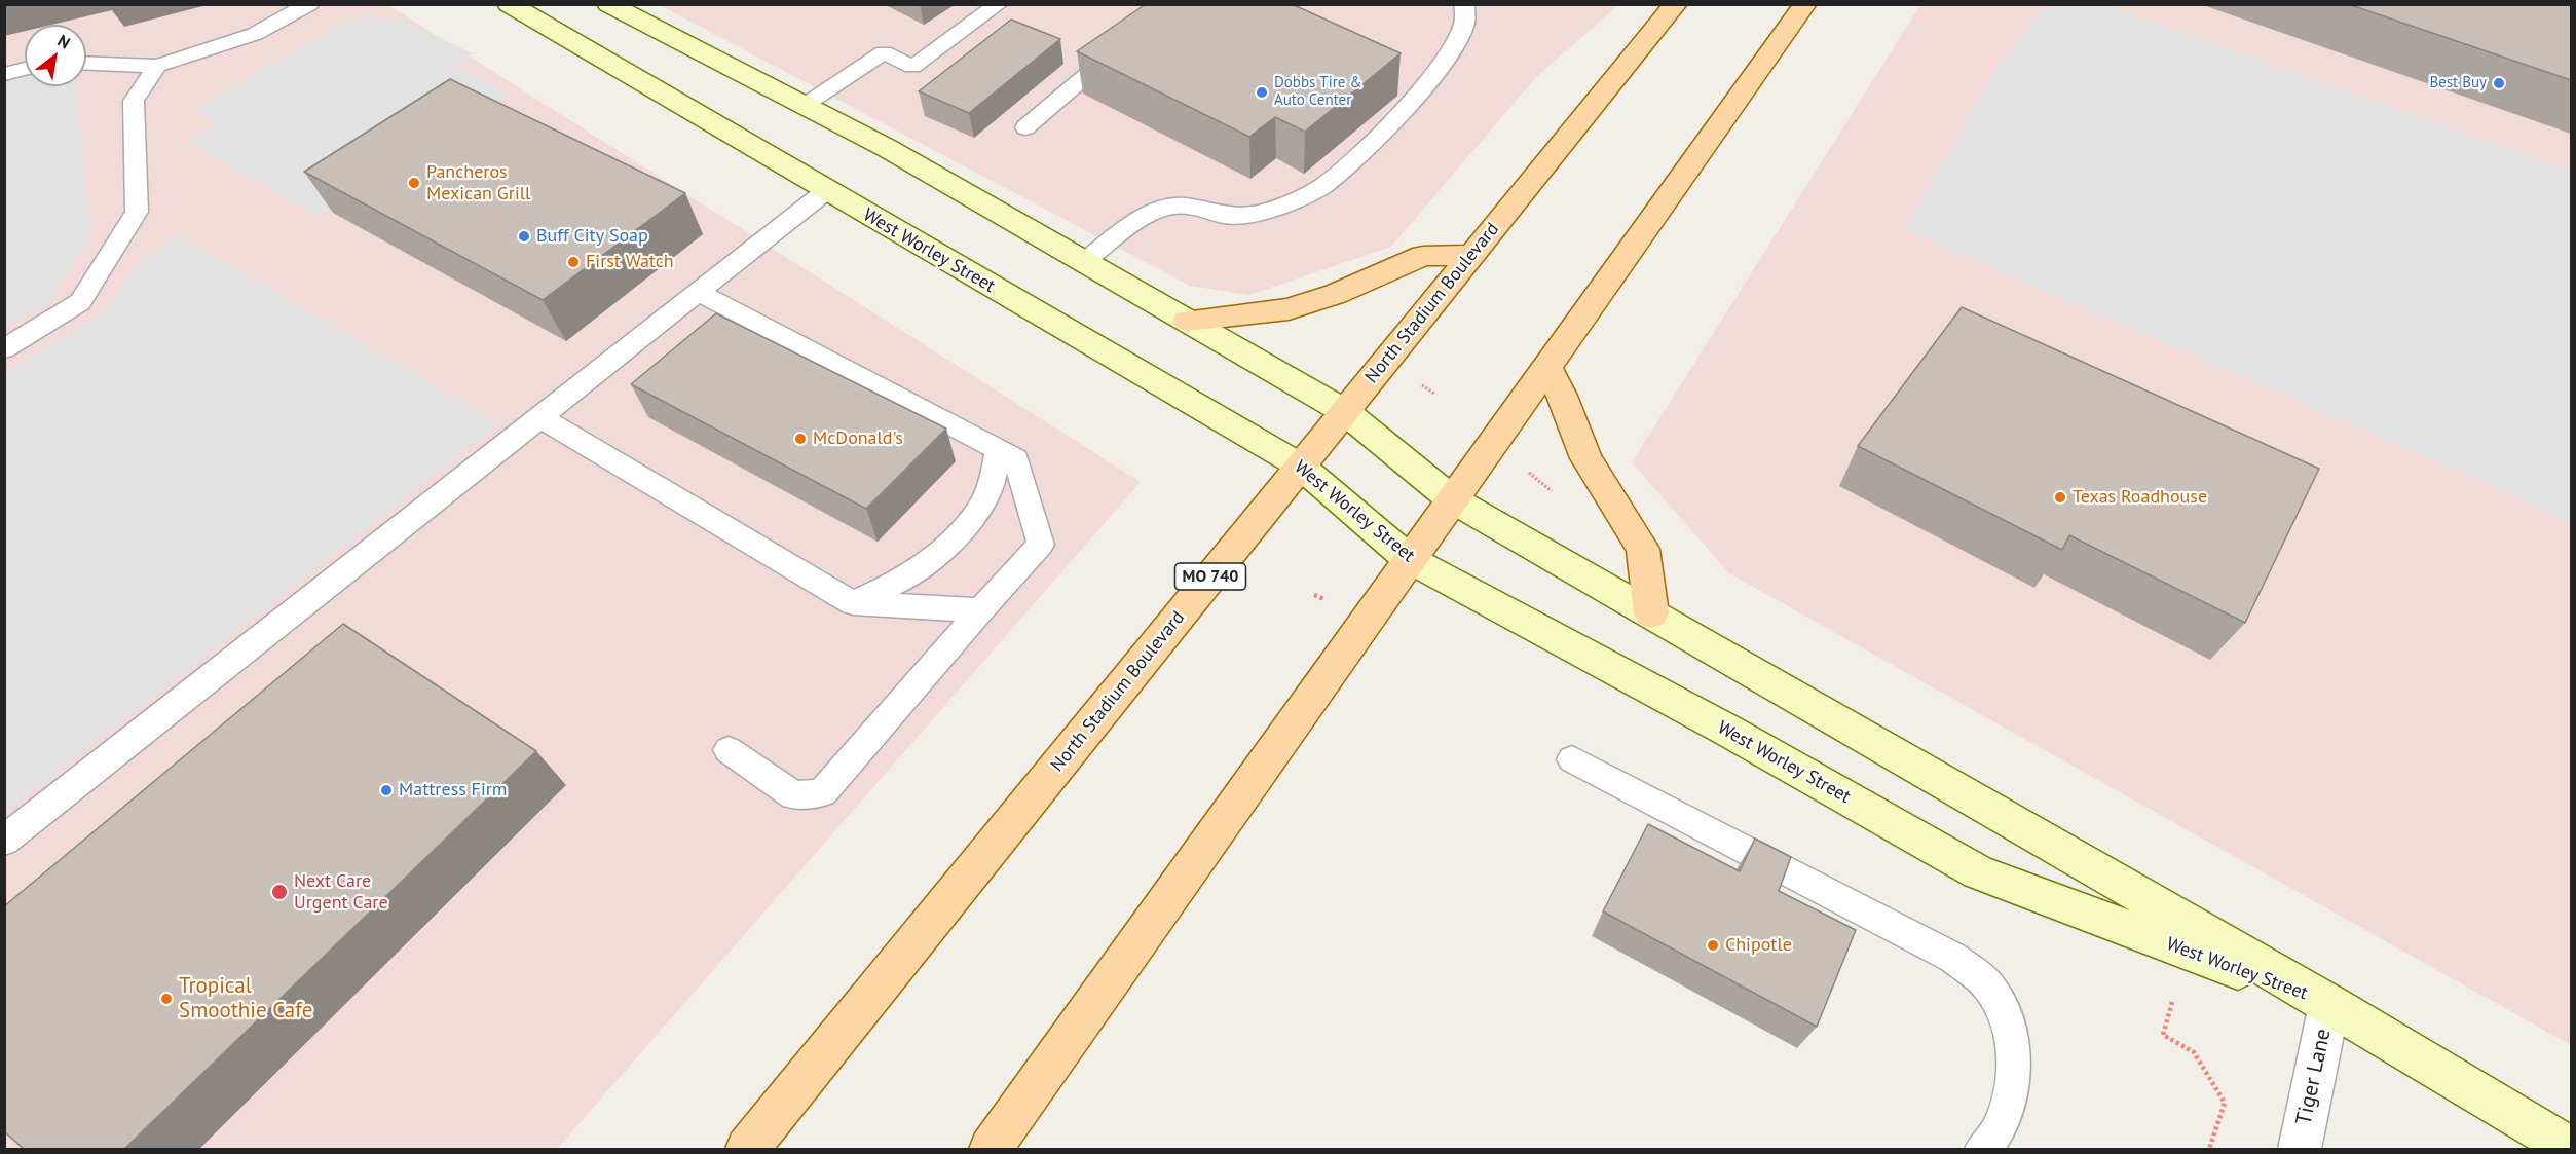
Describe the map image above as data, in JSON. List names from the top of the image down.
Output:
{
  "streets": {
    "main road": ["North Stadium Boulevard", "MO 740"],
    "street": ["West Worley Street", "Tiger Lane"]
  },
  "crossings": [
    ["West Worley Street", "North Stadium Boulevard"],
    ["West Worley Street", "Tiger Lane"]
  ],
  "places": [
    "Best Buy",
    "Dobbs Tire & Auto Center",
    "Pancheros Mexican Grill",
    "Buff City Soap",
    "First Watch",
    "McDonald's",
    "Texas Roadhouse",
    "Mattress Firm",
    "Next Care Urgent Care",
    "Chipotle",
    "Tropical Smoothie Cafe"
  ],
  "north": "top right"
}
